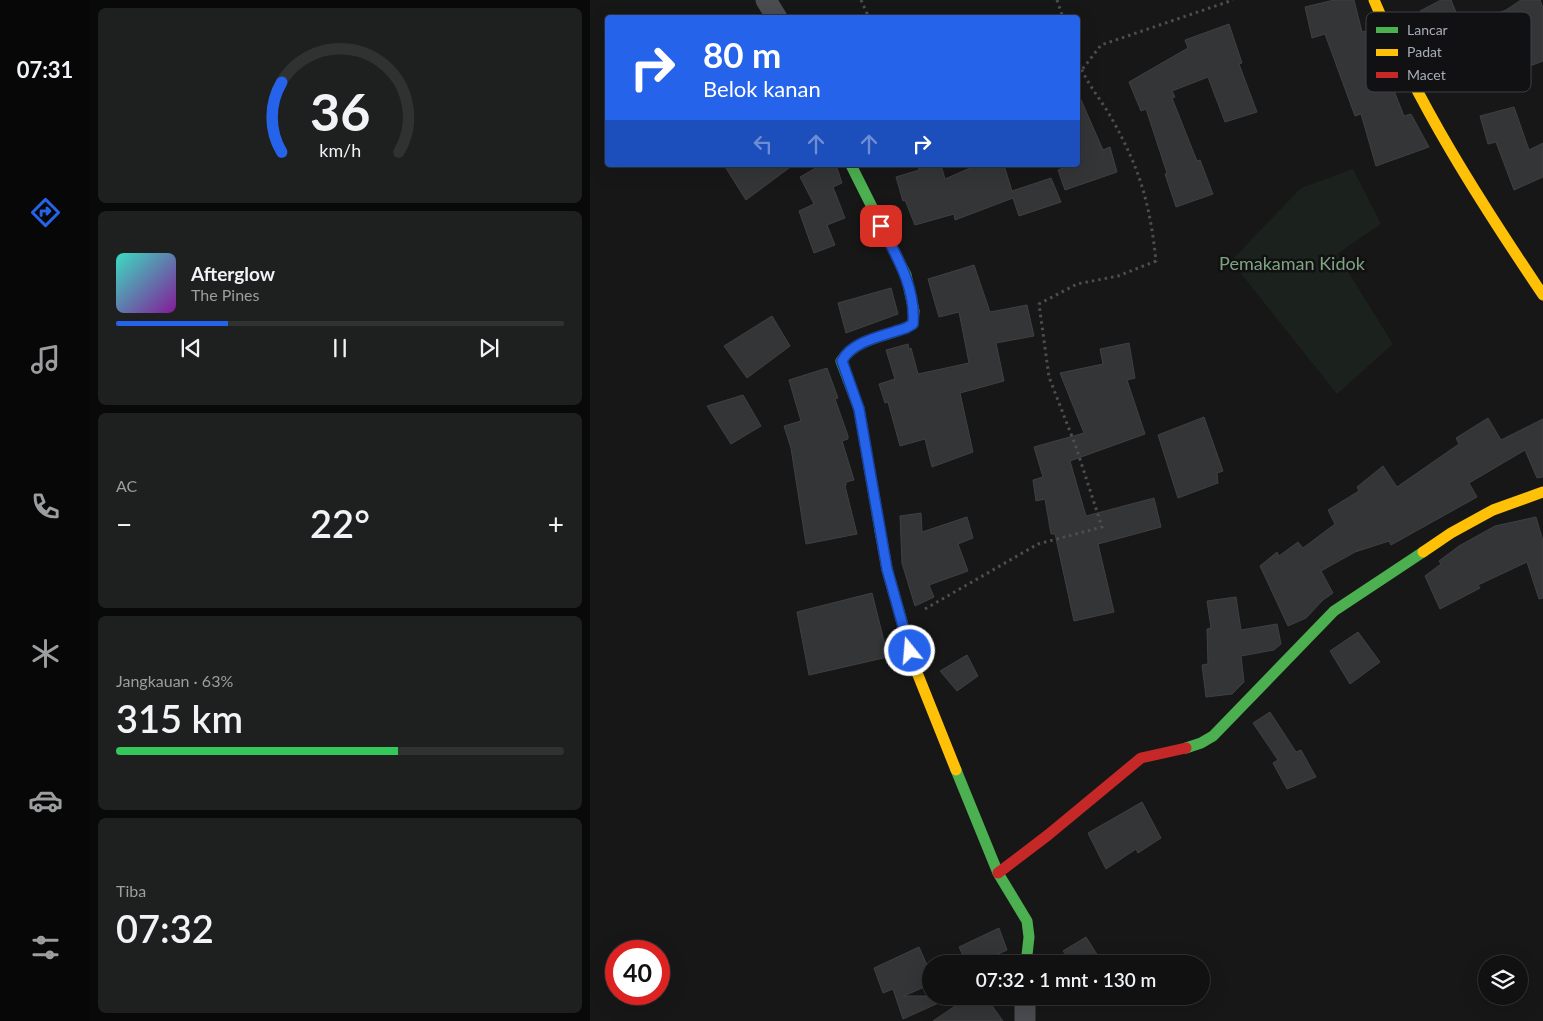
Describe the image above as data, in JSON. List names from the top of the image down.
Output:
{
  "parks": ["Pemakaman Kidok"],
  "legend": ["Lancar", "Padat", "Macet"],
  "page": {
    "tabs": "07:31",
    "turn": ["80 m", "Belok kanan"],
    "song": ["Afterglow", "The Pines"],
    "tile": [
      "AC",
      ["Jangkauan · 63%", "315 km"],
      ["Tiba", "07:32"]
    ],
    "heat": ["−", "22°", "+"],
    "limit": "40",
    "trip": "07:32 · 1 mnt · 130 m",
    "gauge": ["36", "km/h"]
  }
}
